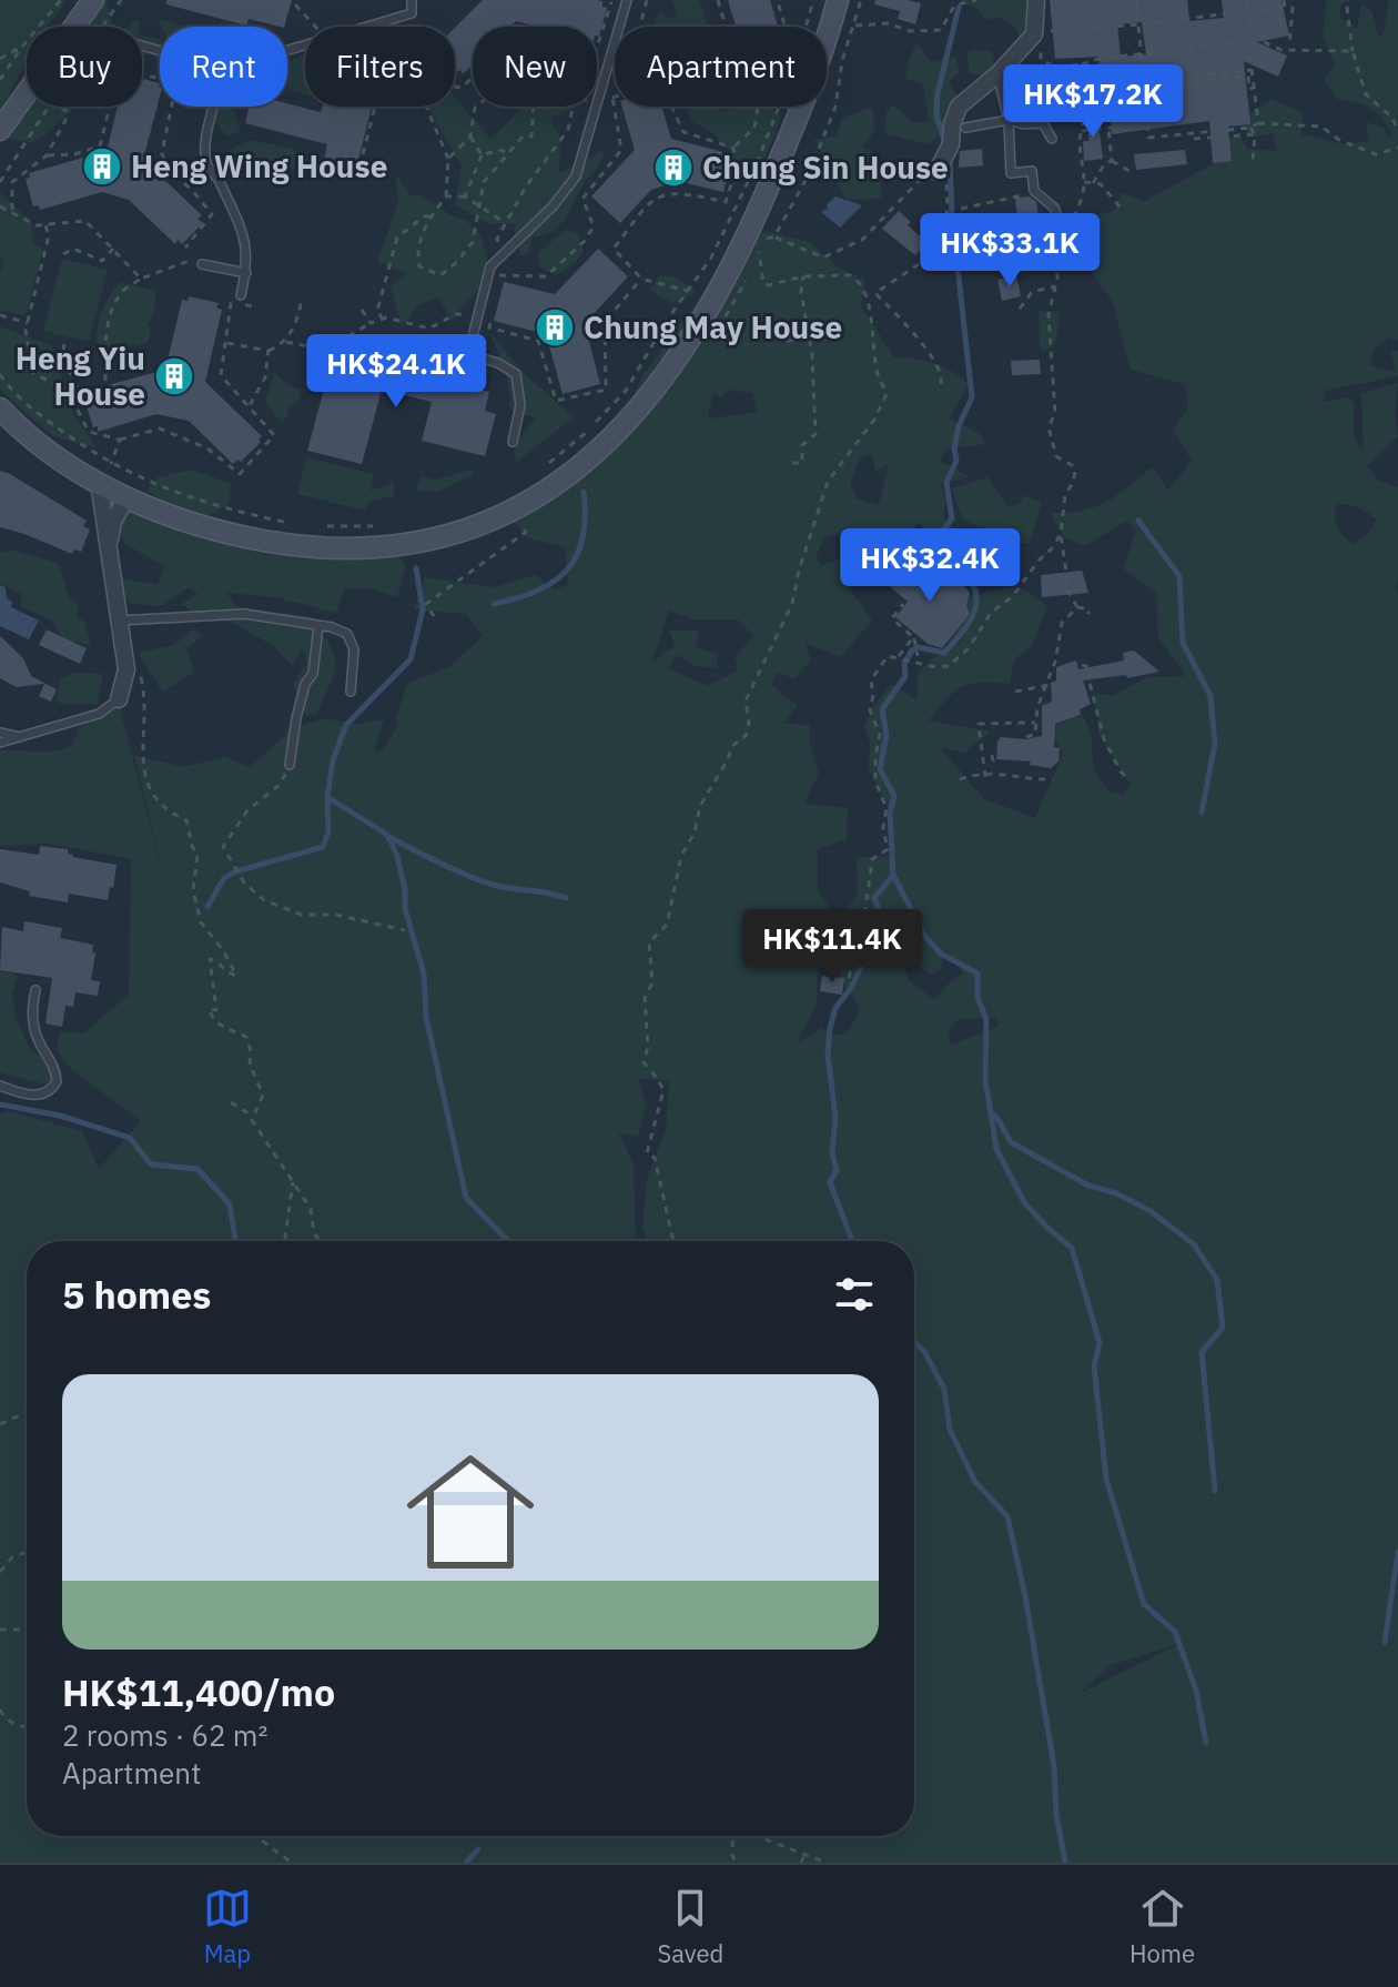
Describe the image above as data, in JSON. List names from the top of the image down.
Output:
{
  "places": {
    "building": [
      "Heng Wing House",
      "Chung Sin House",
      "Chung May House",
      "Heng Yiu House"
    ]
  },
  "page": {
    "chip": [
      "Buy",
      "Rent",
      "Filters",
      "New",
      "Apartment"
    ],
    "price": [
      "HK$17.2K",
      "HK$33.1K",
      "HK$24.1K",
      "HK$32.4K",
      "HK$11.4K"
    ],
    "heading": "5 homes",
    "list": [
      {
        "name": "HK$11,400/mo",
        "note": "2 rooms · 62 m² · Apartment"
      }
    ],
    "tabs": ["Map", "Saved", "Home"]
  }
}
